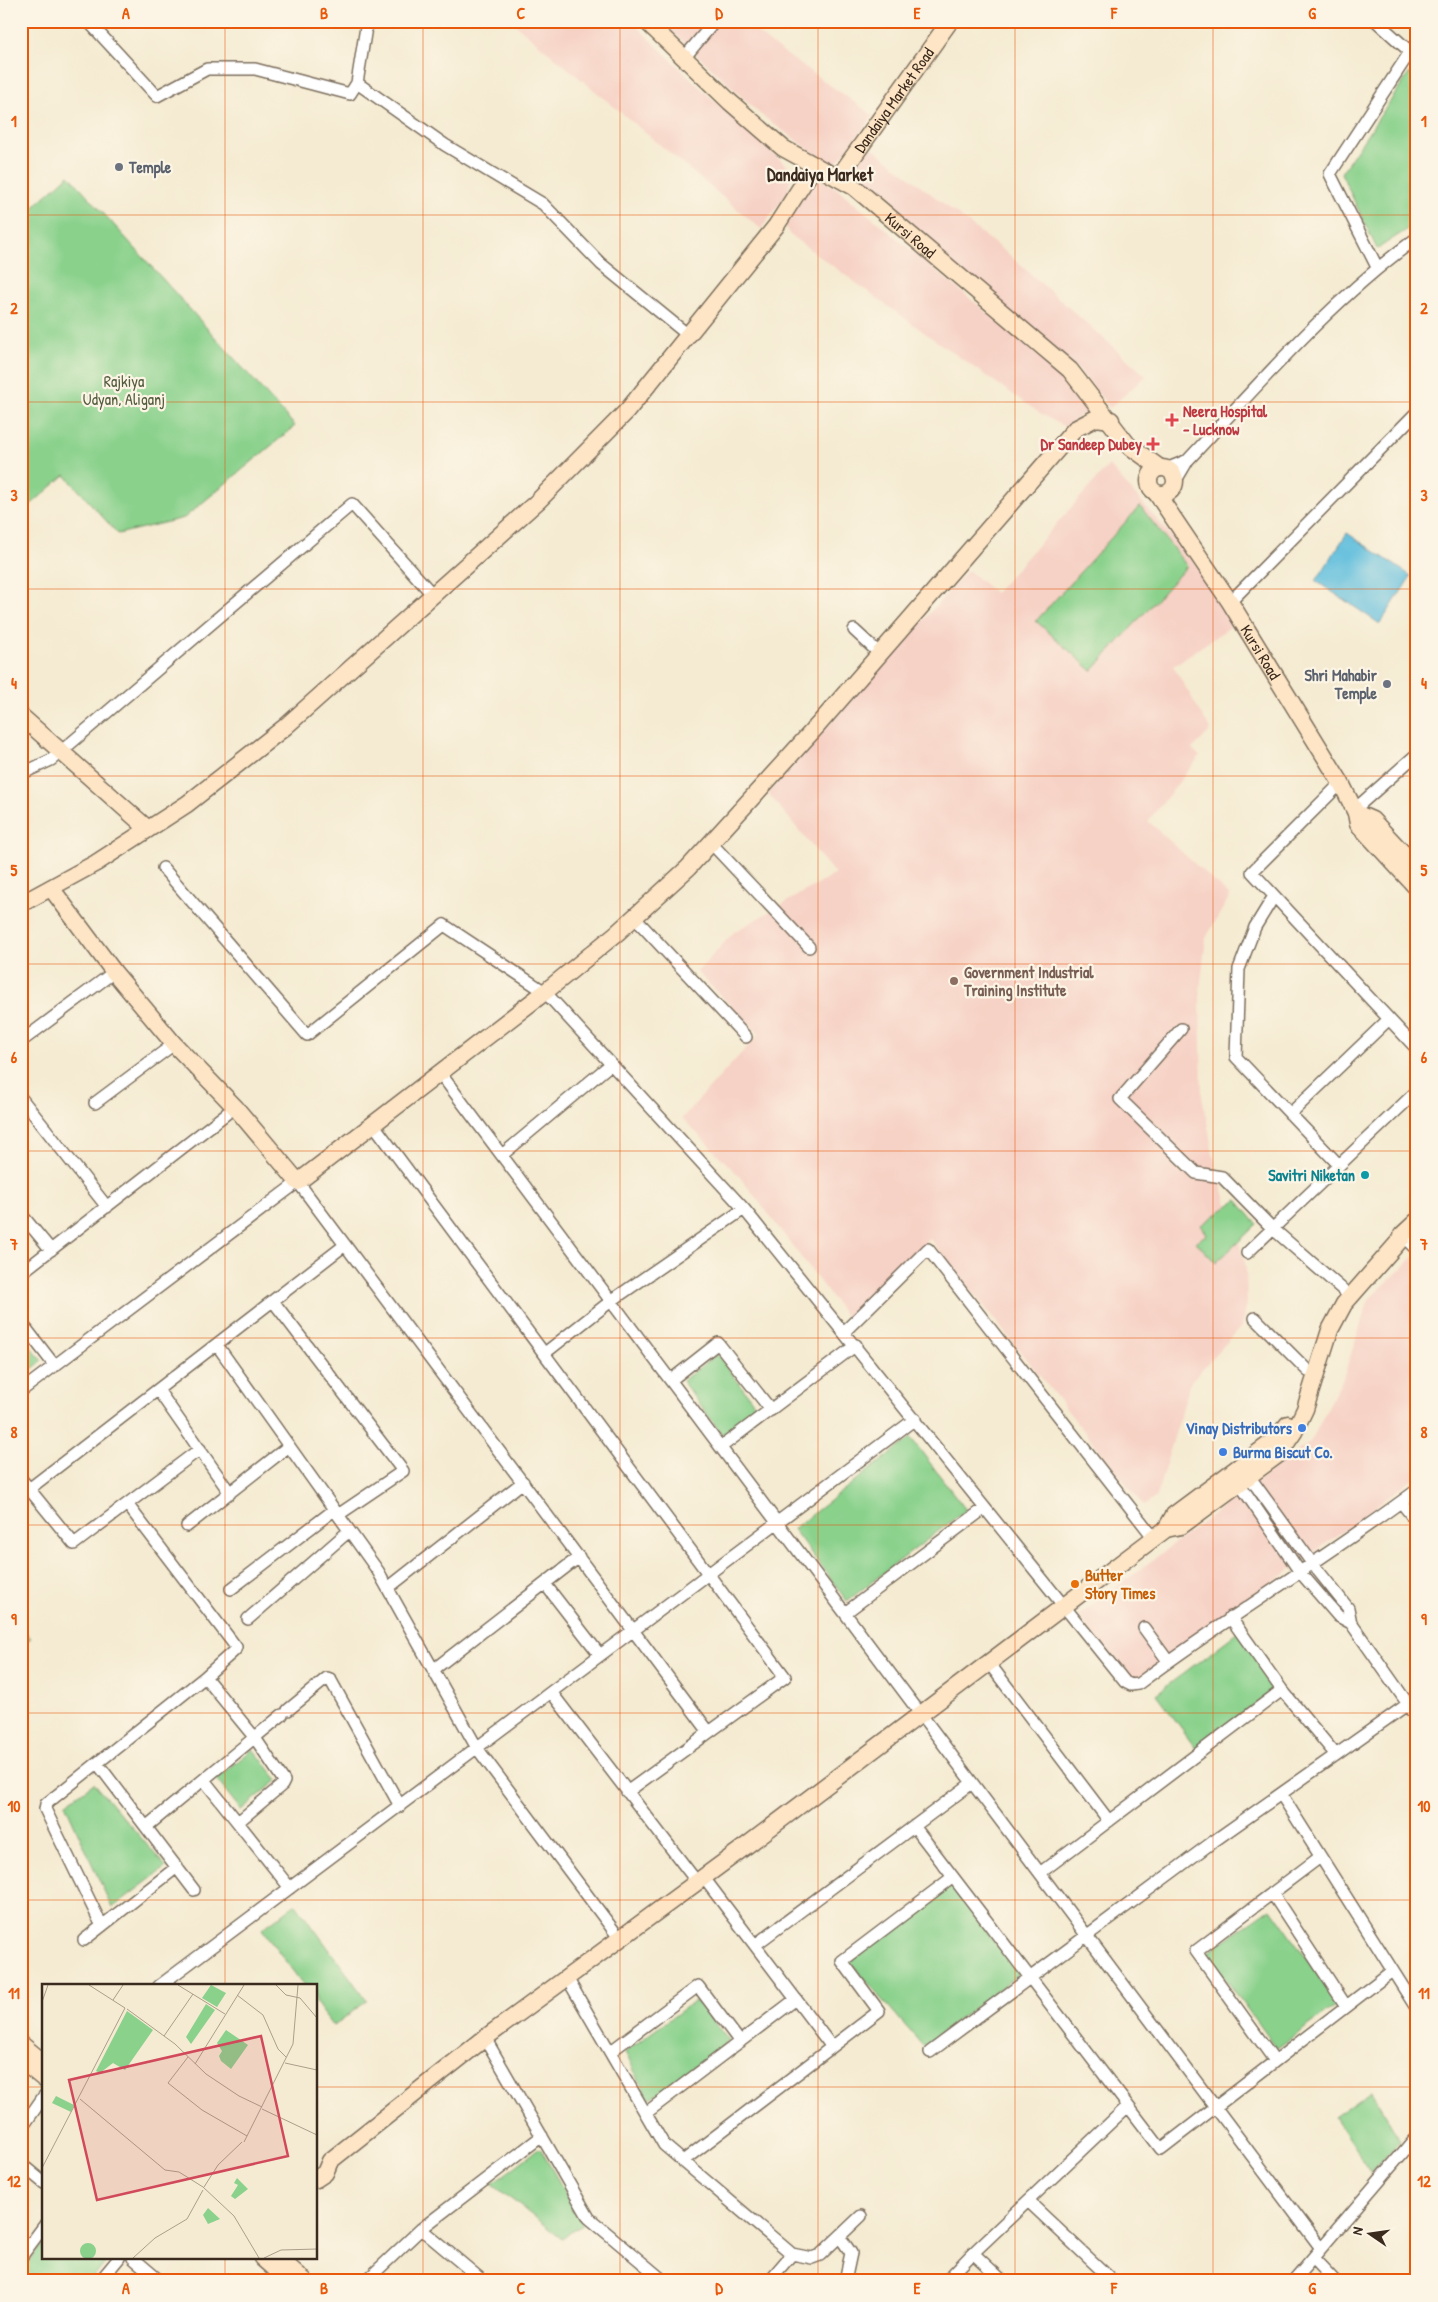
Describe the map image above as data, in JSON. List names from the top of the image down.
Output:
{
  "streets": {
    "main road": ["Dandaiya Market Road", "Kursi Road"]
  },
  "crossings": [
    ["Dandaiya Market Road", "Kursi Road"]
  ],
  "districts": ["Dandaiya Market"],
  "parks": ["Rajkiya Udyan, Aliganj"],
  "places": {
    "other": [
      "Temple",
      "Shri Mahabir Temple",
      "Government Industrial Training Institute",
      "Savitri Niketan",
      "Vinay Distributors",
      "Burma Biscut Co.",
      "Butter Story Times"
    ],
    "health": ["Neera Hospital - Lucknow", "Dr Sandeep Dubey"]
  },
  "north": "left",
  "grid": {
    "columns": [
      "A",
      "B",
      "C",
      "D",
      "E",
      "F",
      "G"
    ],
    "rows": [
      "1",
      "2",
      "3",
      "4",
      "5",
      "6",
      "7",
      "8",
      "9",
      "10",
      "11",
      "12"
    ]
  }
}
